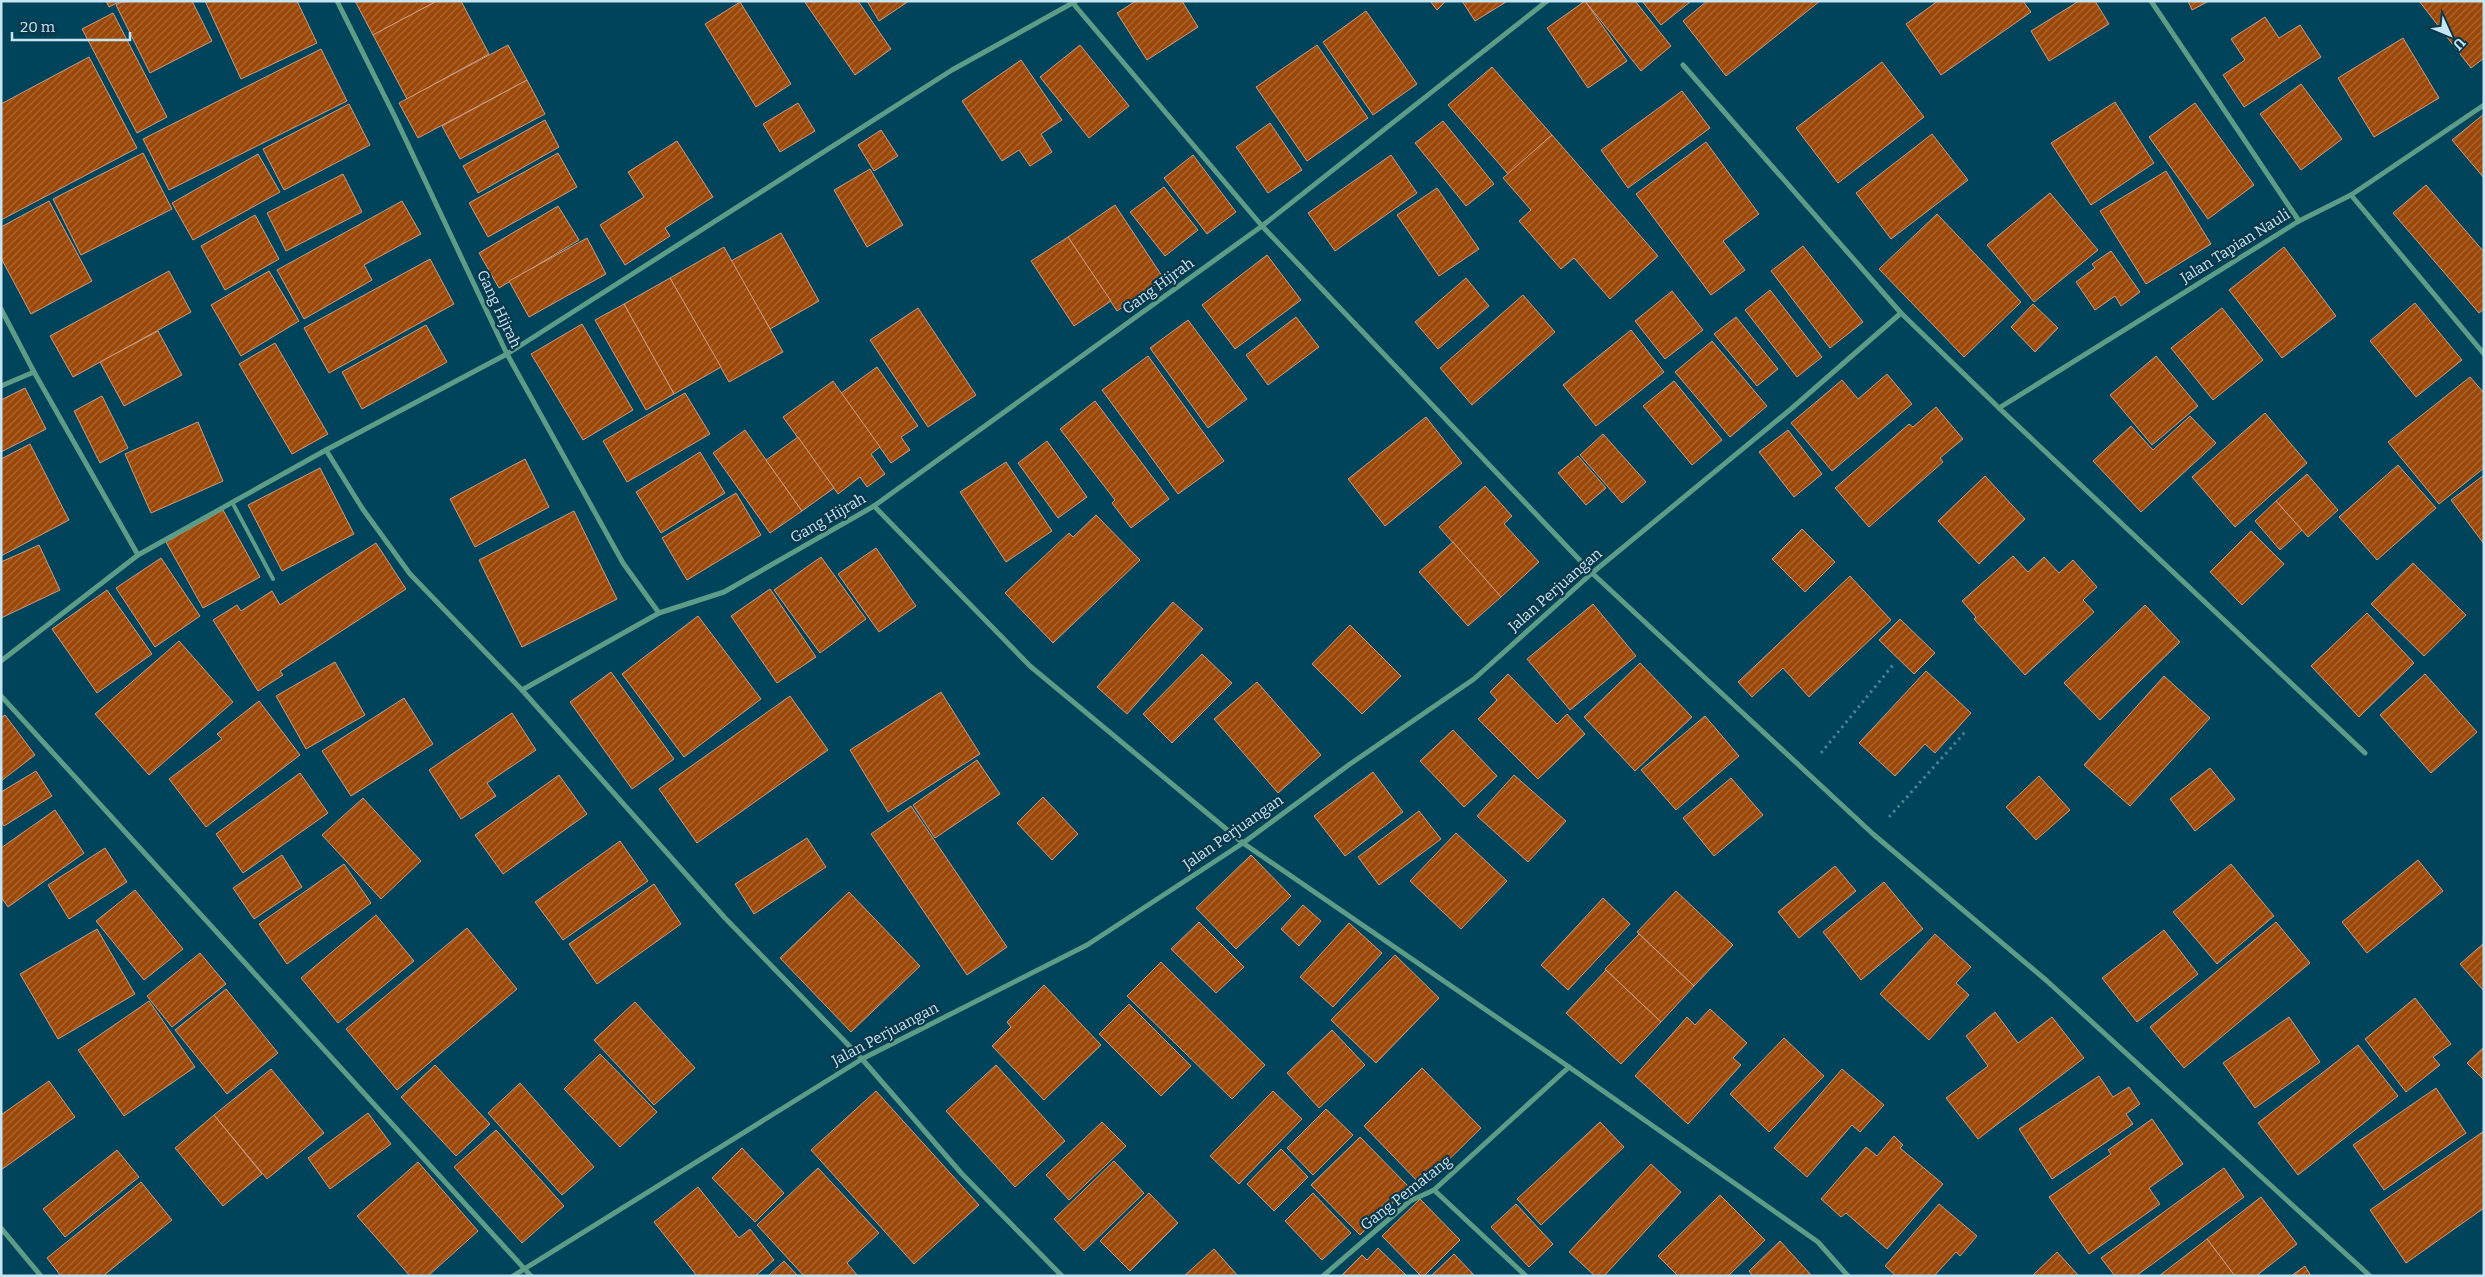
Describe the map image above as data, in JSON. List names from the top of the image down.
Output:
{
  "streets": {
    "street": [
      "Jalan Tapian Nauli",
      "Gang Hijrah",
      "Jalan Perjuangan",
      "Gang Pematang"
    ]
  },
  "scale_bar": "20 m",
  "north": "bottom right"
}
